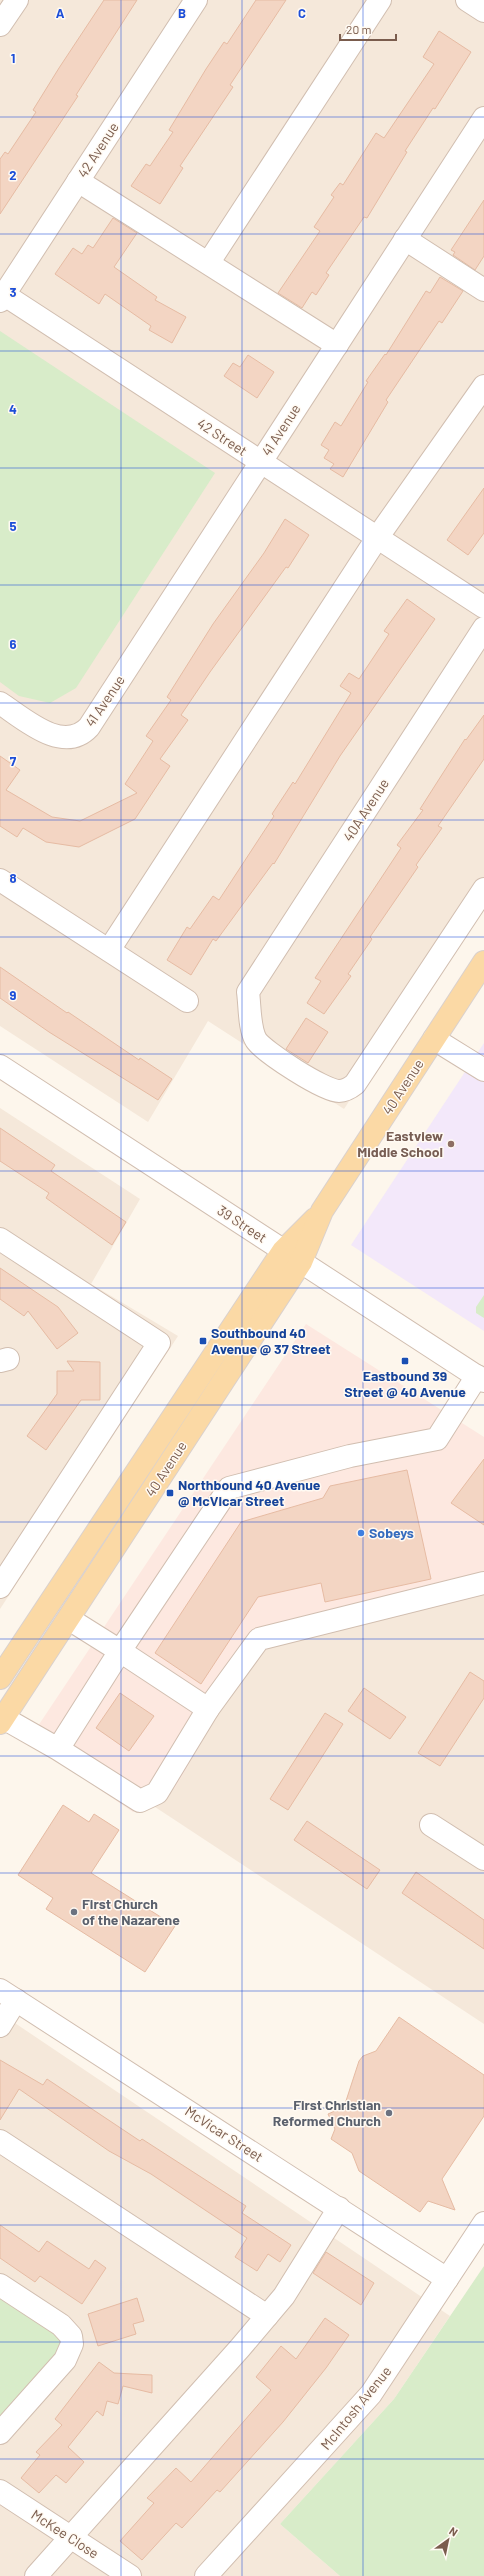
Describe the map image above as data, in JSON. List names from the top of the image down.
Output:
{
  "streets": {
    "main road": ["40 Avenue"],
    "street": [
      "42 Avenue",
      "41 Avenue",
      "42 Street",
      "40A Avenue",
      "39 Street",
      "McVicar Street",
      "McIntosh Avenue",
      "McKee Close"
    ]
  },
  "crossings": [
    ["42 Avenue", "42 Street"],
    ["41 Avenue", "42 Street"],
    ["40 Avenue", "39 Street"],
    ["McVicar Street", "McIntosh Avenue"]
  ],
  "places": {
    "other": [
      "Eastview Middle School",
      "Sobeys",
      "First Church of the Nazarene",
      "First Christian Reformed Church"
    ],
    "transit": ["Southbound 40 Avenue @ 37 Street", "Eastbound 39 Street @ 40 Avenue", "Northbound 40 Avenue @ McVicar Street"]
  },
  "scale_bar": "20 m",
  "north": "top right",
  "grid": {
    "columns": ["A", "B", "C"],
    "rows": [
      "1",
      "2",
      "3",
      "4",
      "5",
      "6",
      "7",
      "8",
      "9"
    ]
  }
}
